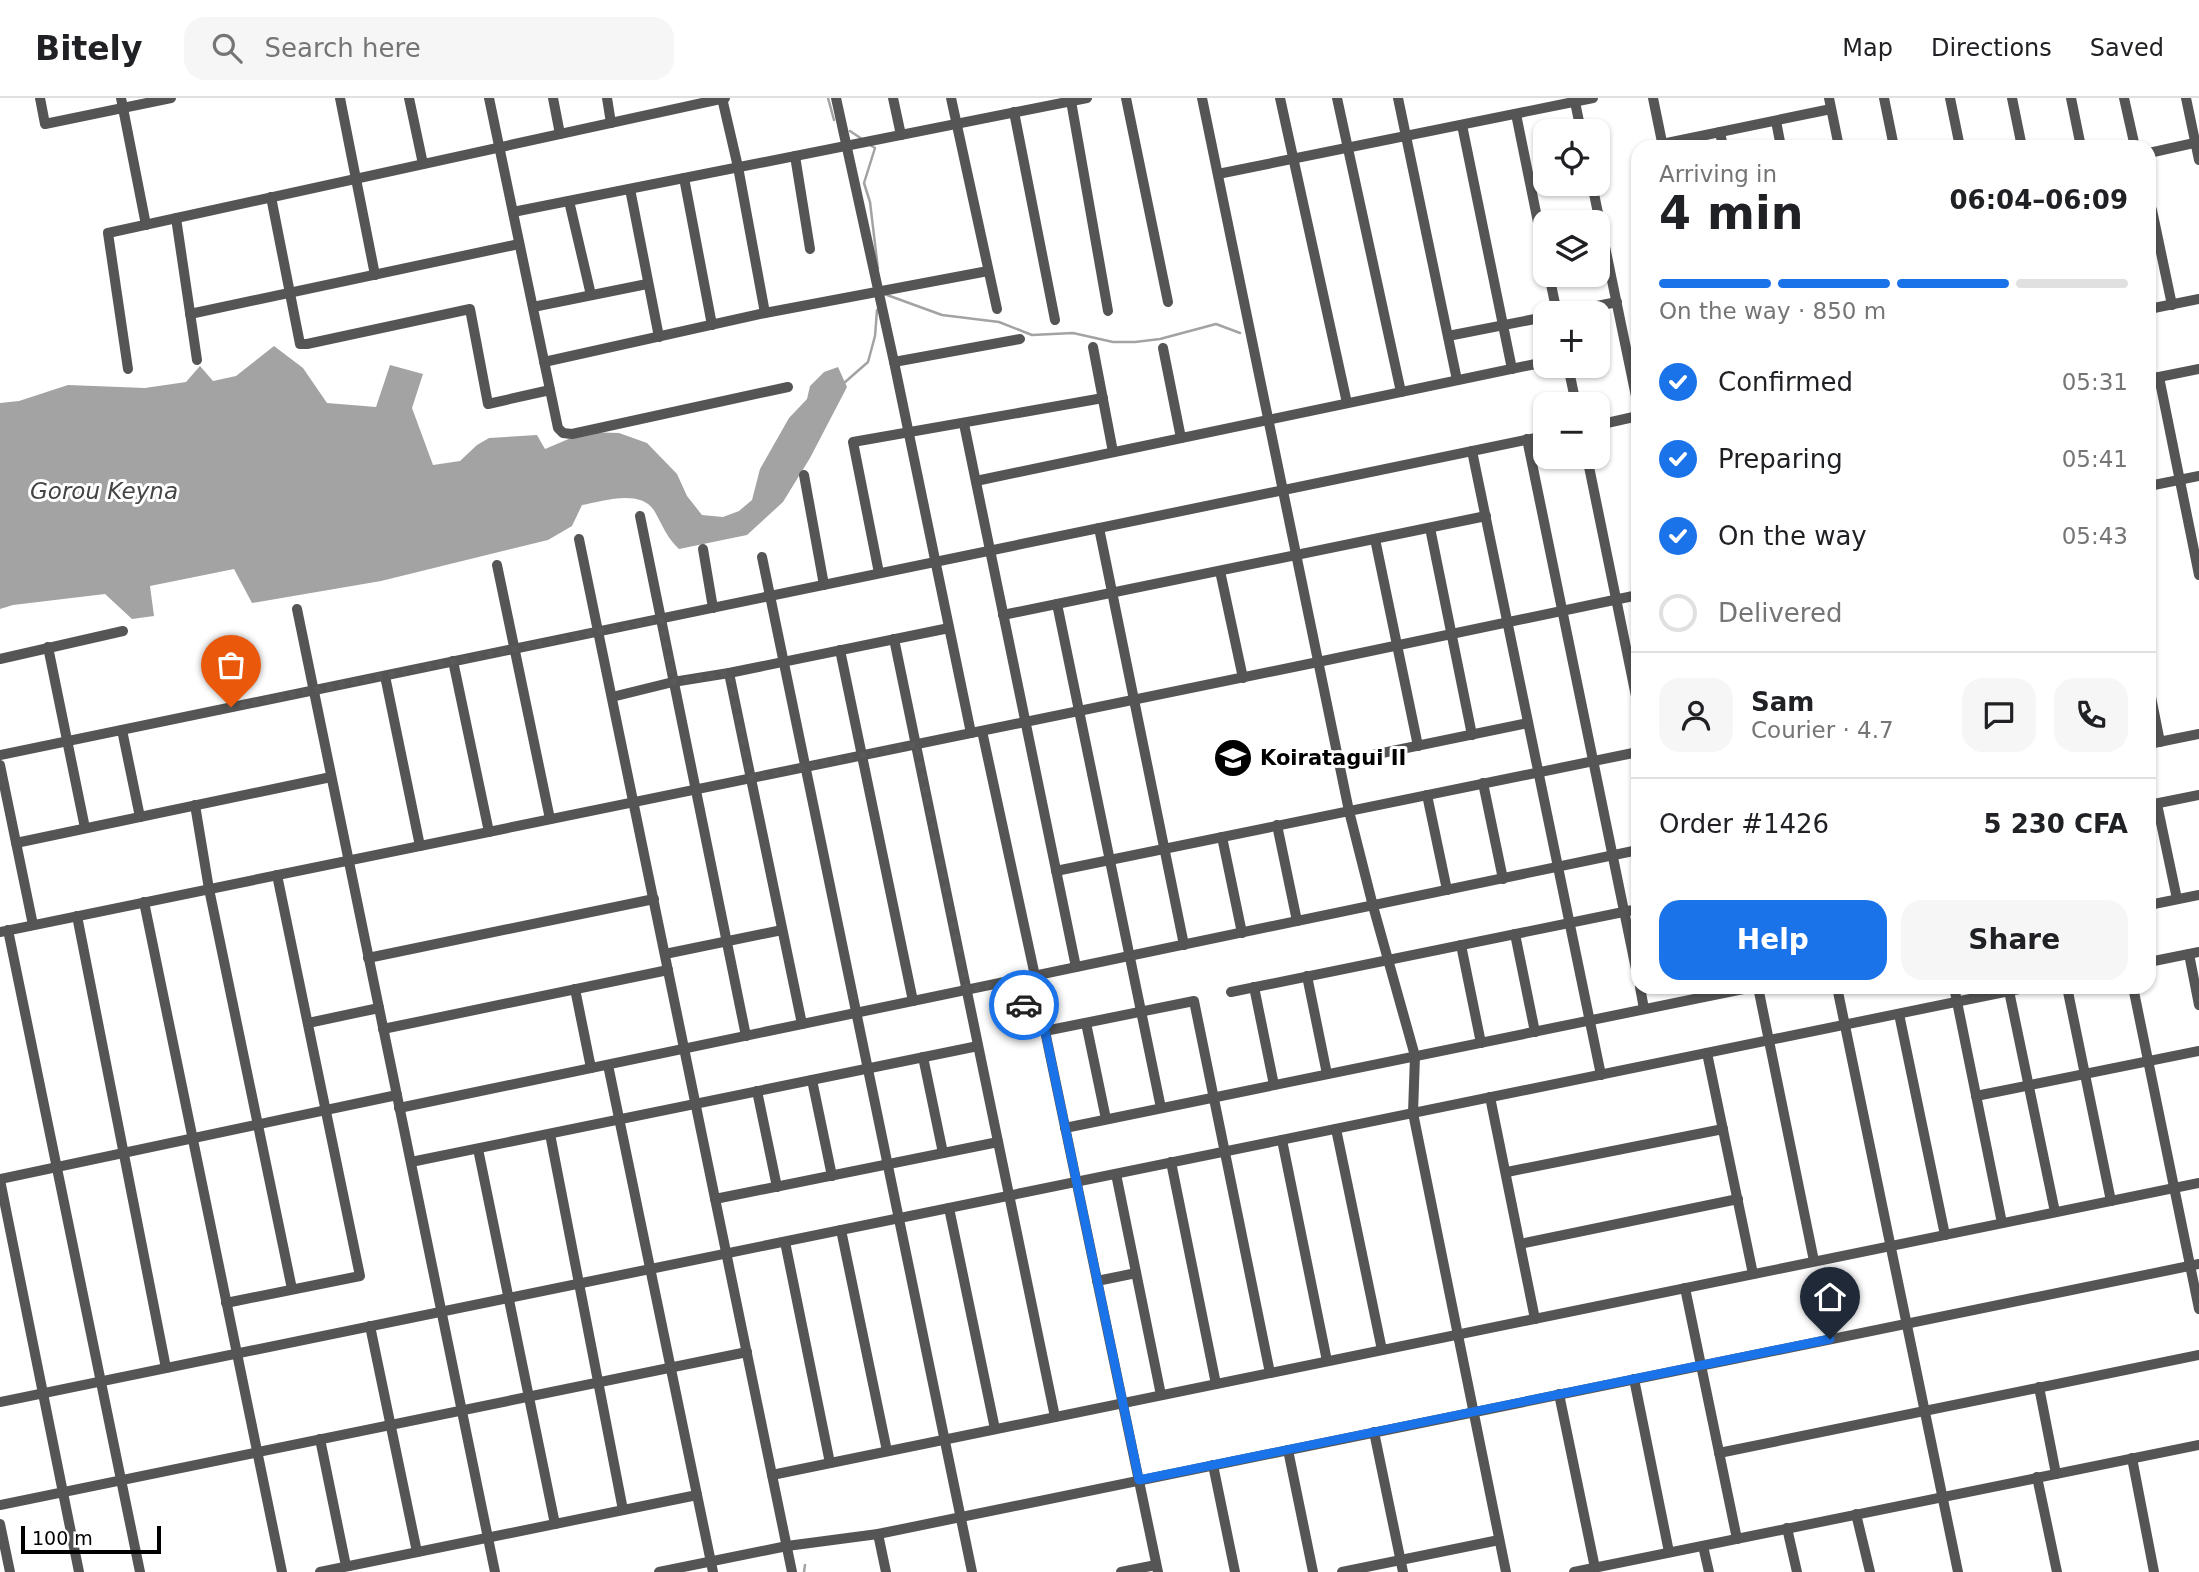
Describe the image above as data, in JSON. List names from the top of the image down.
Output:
{
  "water": ["Gorou Keyna"],
  "places": {
    "school or university": ["Koiratagui II"]
  },
  "scale_bar": "100 m",
  "page": {
    "header": "Bitely",
    "search": "Search here",
    "nav": ["Map", "Directions", "Saved"],
    "map_buttons": ["+", "−"],
    "heading": ["4 min", "Arriving in", "06:04–06:09"],
    "panel": [
      "Sam",
      "Courier · 4.7",
      "Order #1426",
      "5 230 CFA"
    ],
    "bar": "On the way · 850 m",
    "list": [
      ["Confirmed", "05:31"],
      ["Preparing", "05:41"],
      ["On the way", "05:43"],
      "Delivered"
    ],
    "buttons": ["Help", "Share"],
    "scale": "100 m"
  }
}
